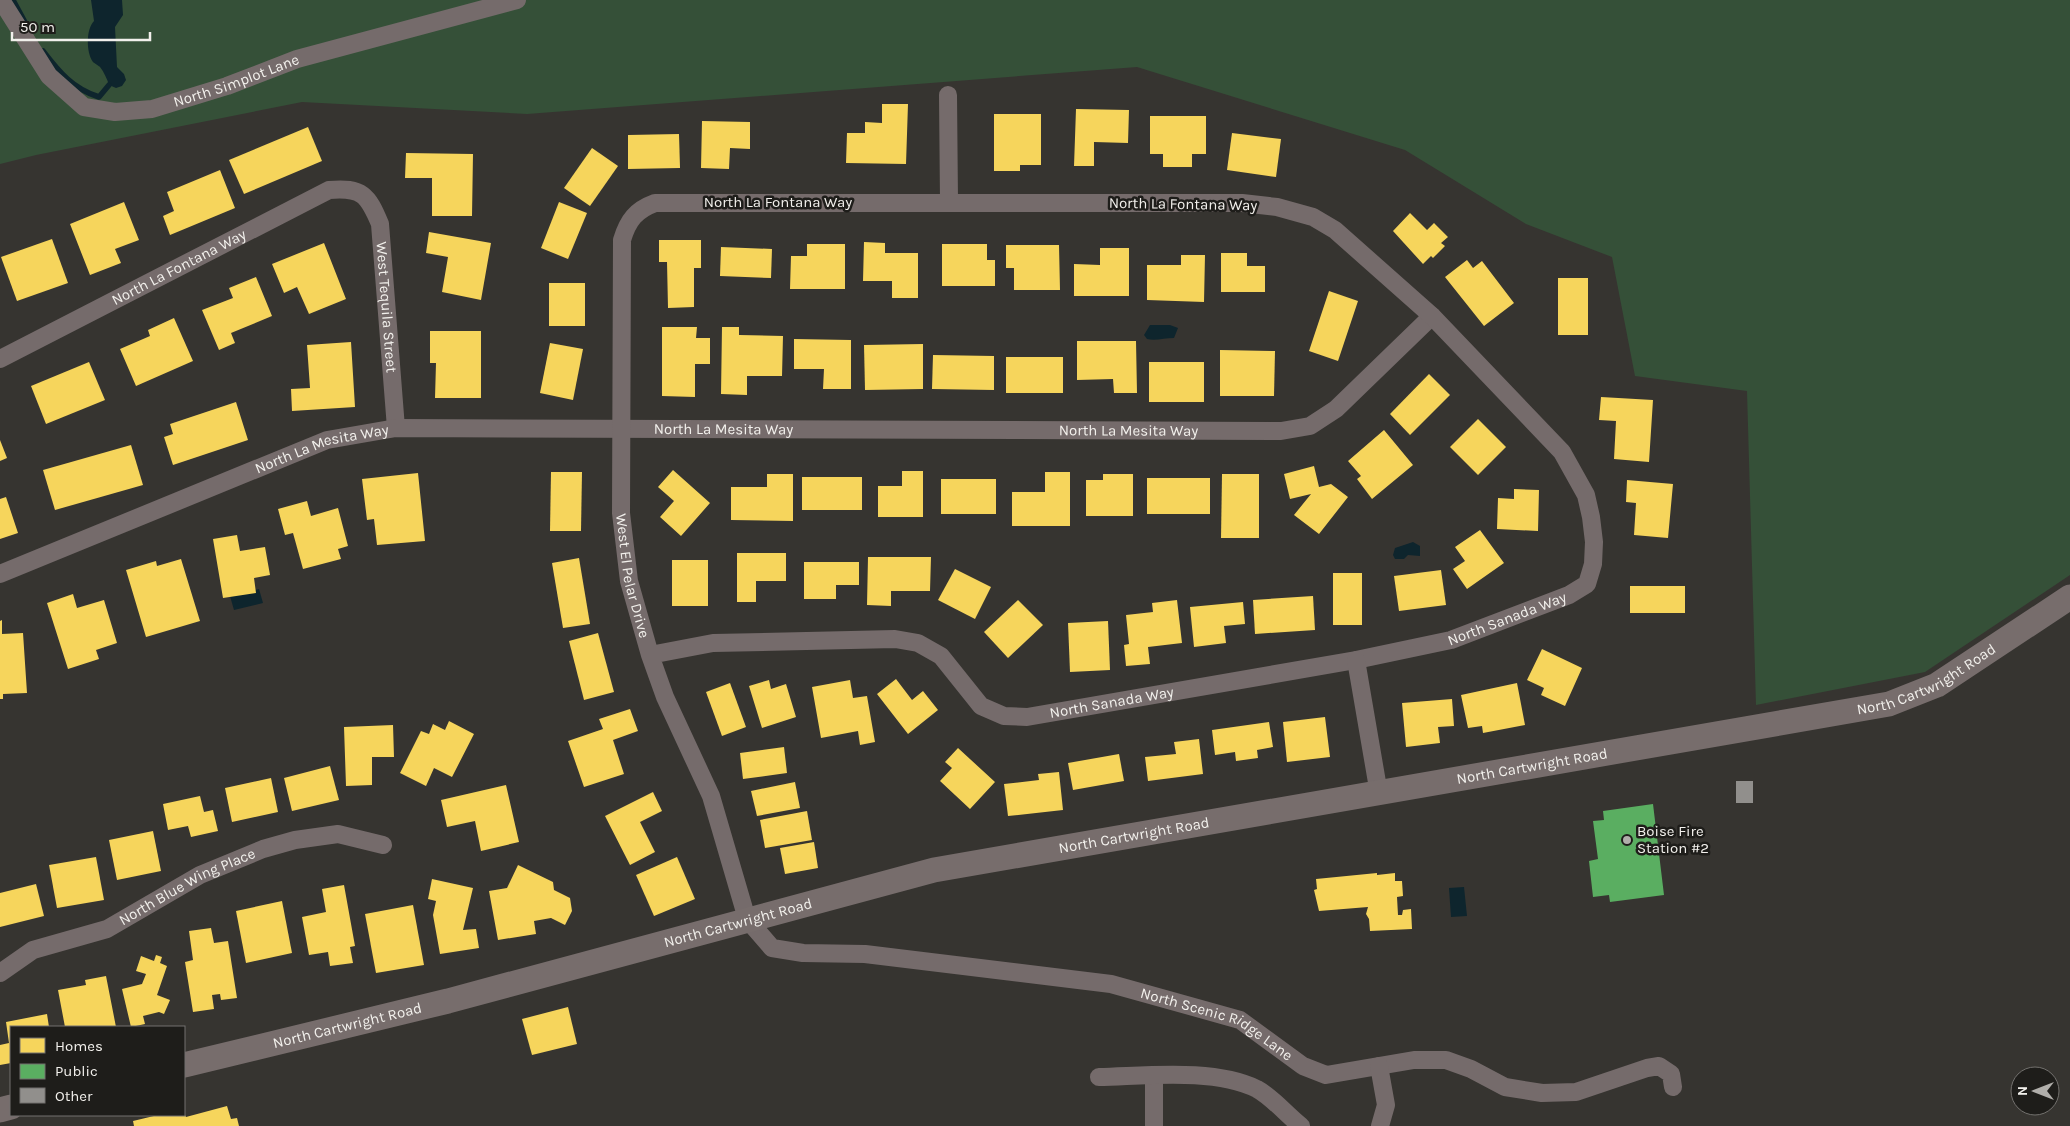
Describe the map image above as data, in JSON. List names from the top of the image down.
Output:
{
  "streets": {
    "street": [
      "North Simplot Lane",
      "North La Fontana Way",
      "West Tequila Street",
      "North La Mesita Way",
      "West El Pelar Drive",
      "North Sanada Way",
      "North Cartwright Road",
      "North Blue Wing Place",
      "North Scenic Ridge Lane"
    ]
  },
  "crossings": [
    ["North La Fontana Way", "West Tequila Street"],
    ["North La Fontana Way", "North La Mesita Way"],
    ["North La Fontana Way", "West El Pelar Drive"],
    ["North La Fontana Way", "North Sanada Way"],
    ["West Tequila Street", "North La Mesita Way"],
    ["North La Mesita Way", "West El Pelar Drive"],
    ["West El Pelar Drive", "North Sanada Way"],
    ["West El Pelar Drive", "North Cartwright Road"],
    ["West El Pelar Drive", "North Scenic Ridge Lane"],
    ["North Cartwright Road", "North Scenic Ridge Lane"]
  ],
  "places": ["Boise Fire Station #2"],
  "legend": ["Homes", "Public", "Other"],
  "scale_bar": "50 m",
  "north": "left"
}
